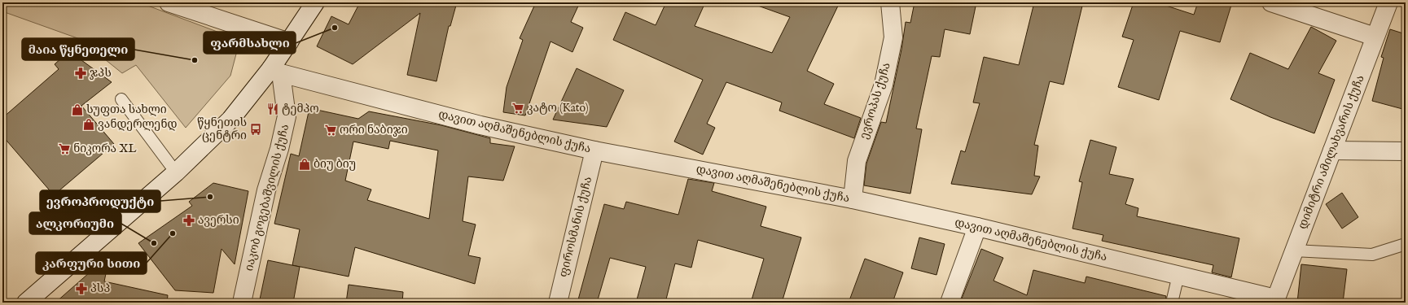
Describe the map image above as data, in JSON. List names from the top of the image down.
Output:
{
  "streets": {
    "street": [
      "ევროპას ქუჩა",
      "დავით აღმაშენებლის ქუჩა",
      "დიმიტრი ამილახვარის ქუჩა",
      "იაკობ გოგებაშვილის ქუჩა",
      "ფიროსმანის ქუჩა"
    ]
  },
  "crossings": [
    ["ევროპას ქუჩა", "დავით აღმაშენებლის ქუჩა"],
    ["დავით აღმაშენებლის ქუჩა", "დიმიტრი ამილახვარის ქუჩა"],
    ["დავით აღმაშენებლის ქუჩა", "იაკობ გოგებაშვილის ქუჩა"],
    ["დავით აღმაშენებლის ქუჩა", "ფიროსმანის ქუჩა"]
  ],
  "places": {
    "other": [
      "ფარმსახლი",
      "მაია წყნეთელი",
      "ევროპროდუქტი",
      "კარფური სითი",
      "ალკორიუმი"
    ],
    "pharmacy": ["ჯპს", "ავერსი", "პსპ"],
    "supermarket": ["კატო (Kato)", "ორი ნაბიჯი", "ნიკორა XL"],
    "restaurant": ["ტემპო"],
    "shop": ["სუფთა სახლი", "ვანდერლენდ", "ბიუ ბიუ"],
    "bus stop": ["წყნეთის ცენტრი"]
  }
}
